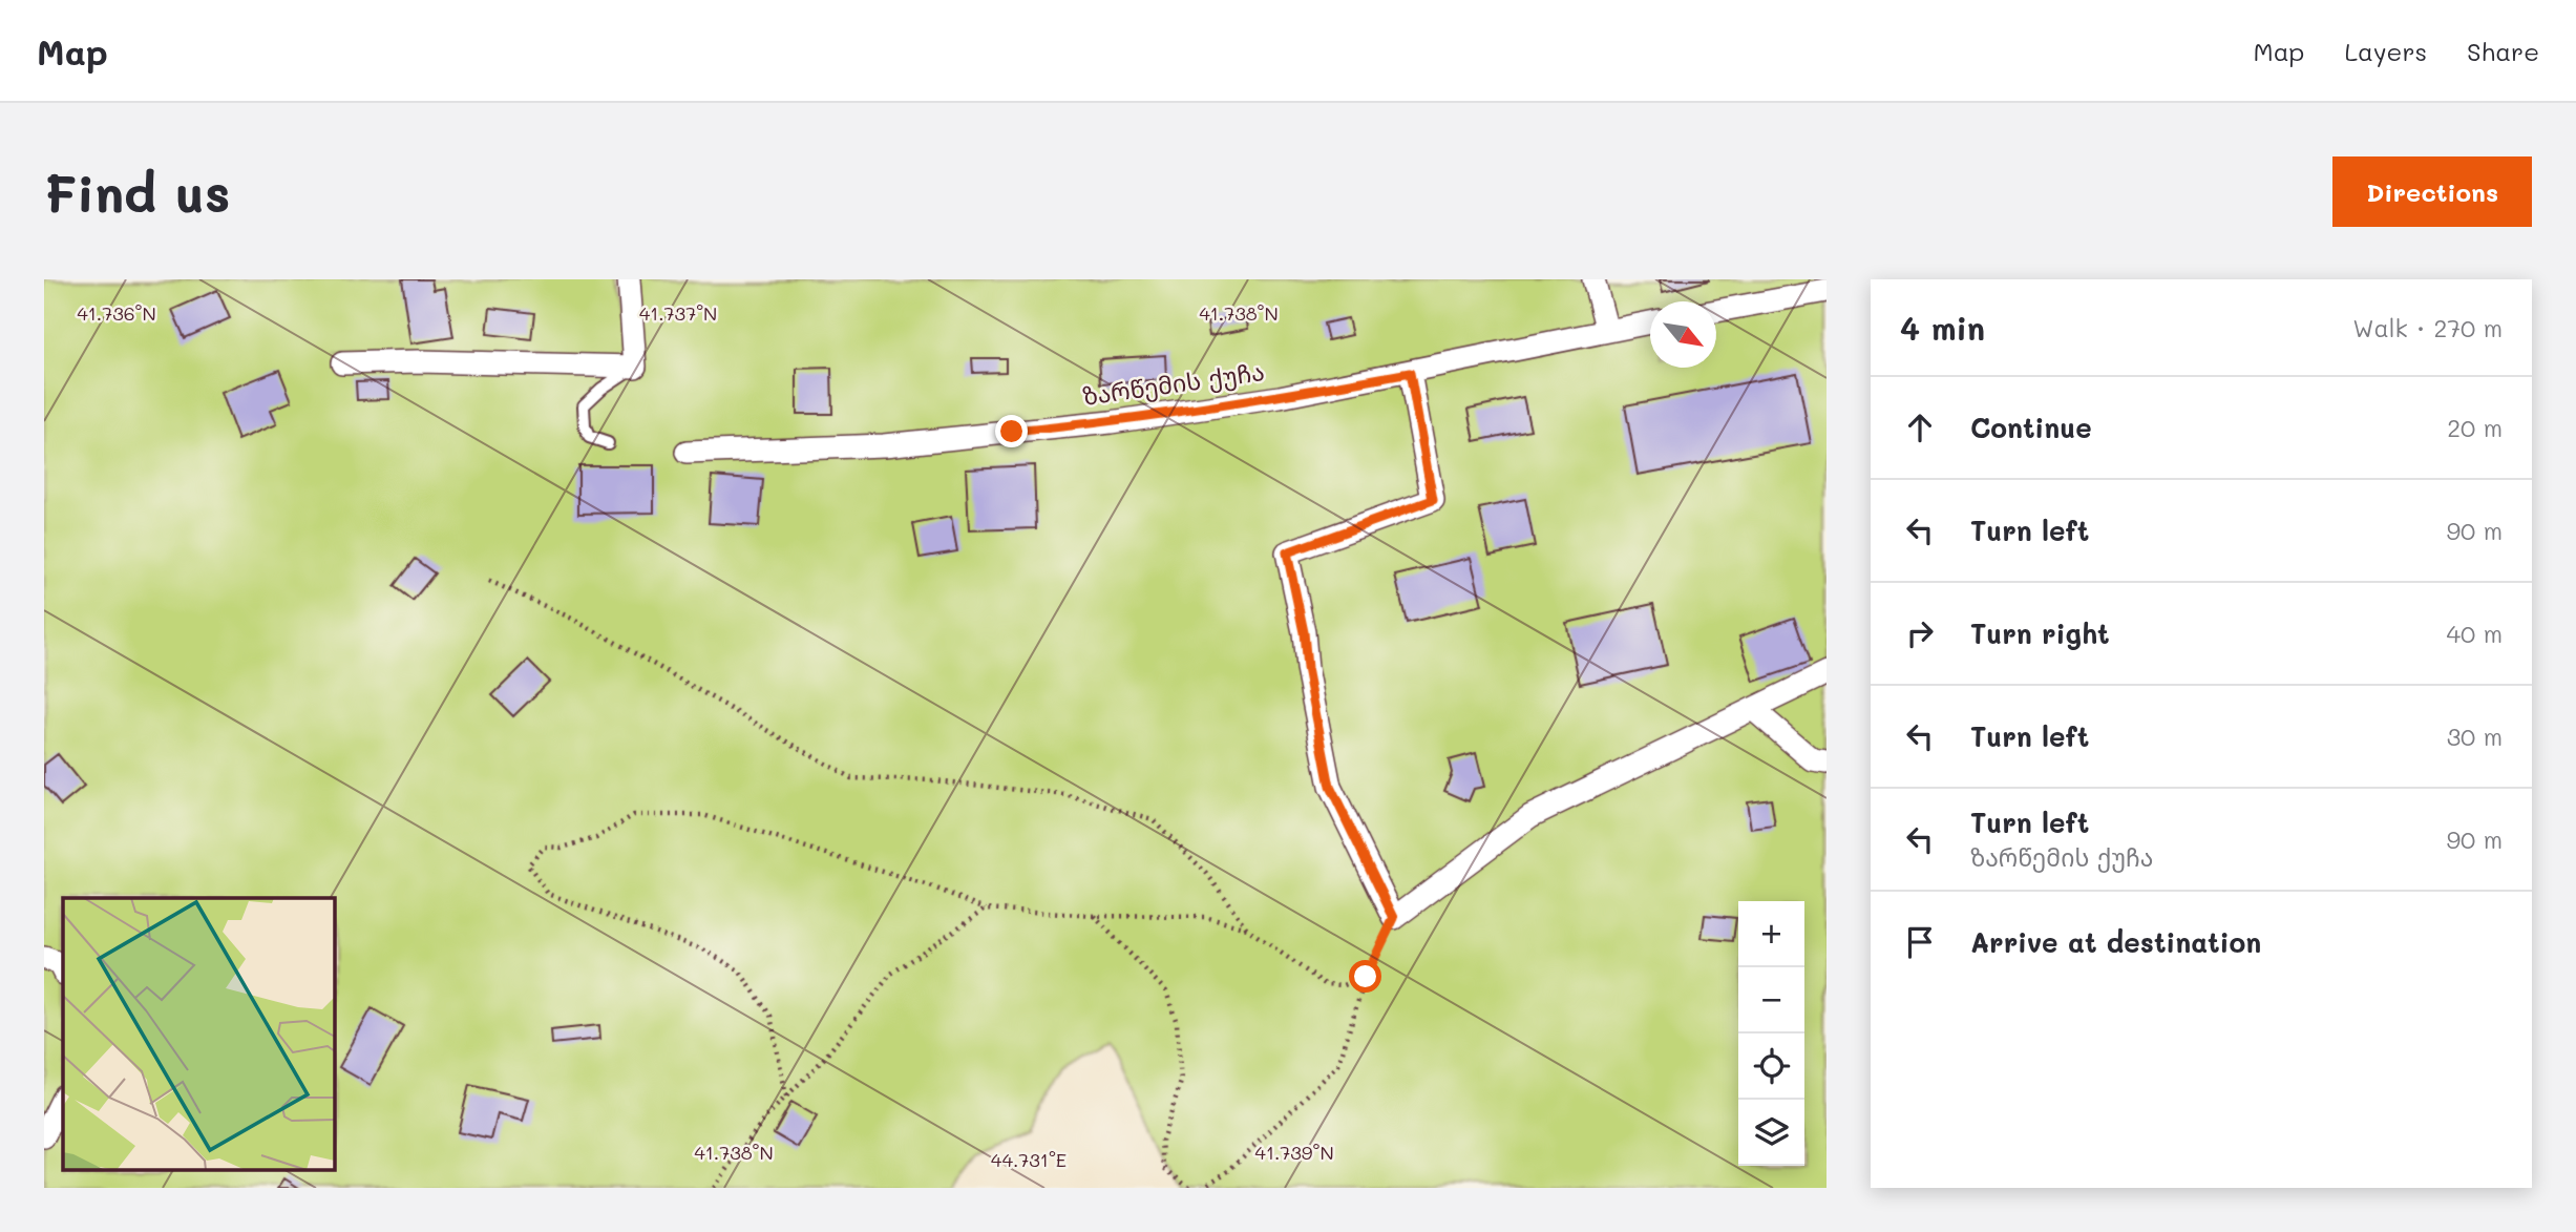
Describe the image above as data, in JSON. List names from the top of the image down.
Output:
{
  "streets": {
    "street": ["ზარწემის ქუჩა"]
  },
  "north": "bottom right",
  "page": {
    "header": "Map",
    "nav": ["Map", "Layers", "Share"],
    "buttons": "Directions",
    "title": "Find us",
    "heading": ["4 min", "Walk · 270 m"],
    "list": [
      ["Continue", "20 m"],
      ["Turn left", "90 m"],
      ["Turn right", "40 m"],
      ["Turn left", "30 m"],
      ["Turn left", "ზარწემის ქუჩა", "90 m"],
      "Arrive at destination"
    ],
    "map_buttons": ["+", "−"]
  },
  "coordinates": [
    "41.736°N",
    "41.737°N",
    "41.738°N",
    "41.739°N",
    "44.731°E"
  ]
}
